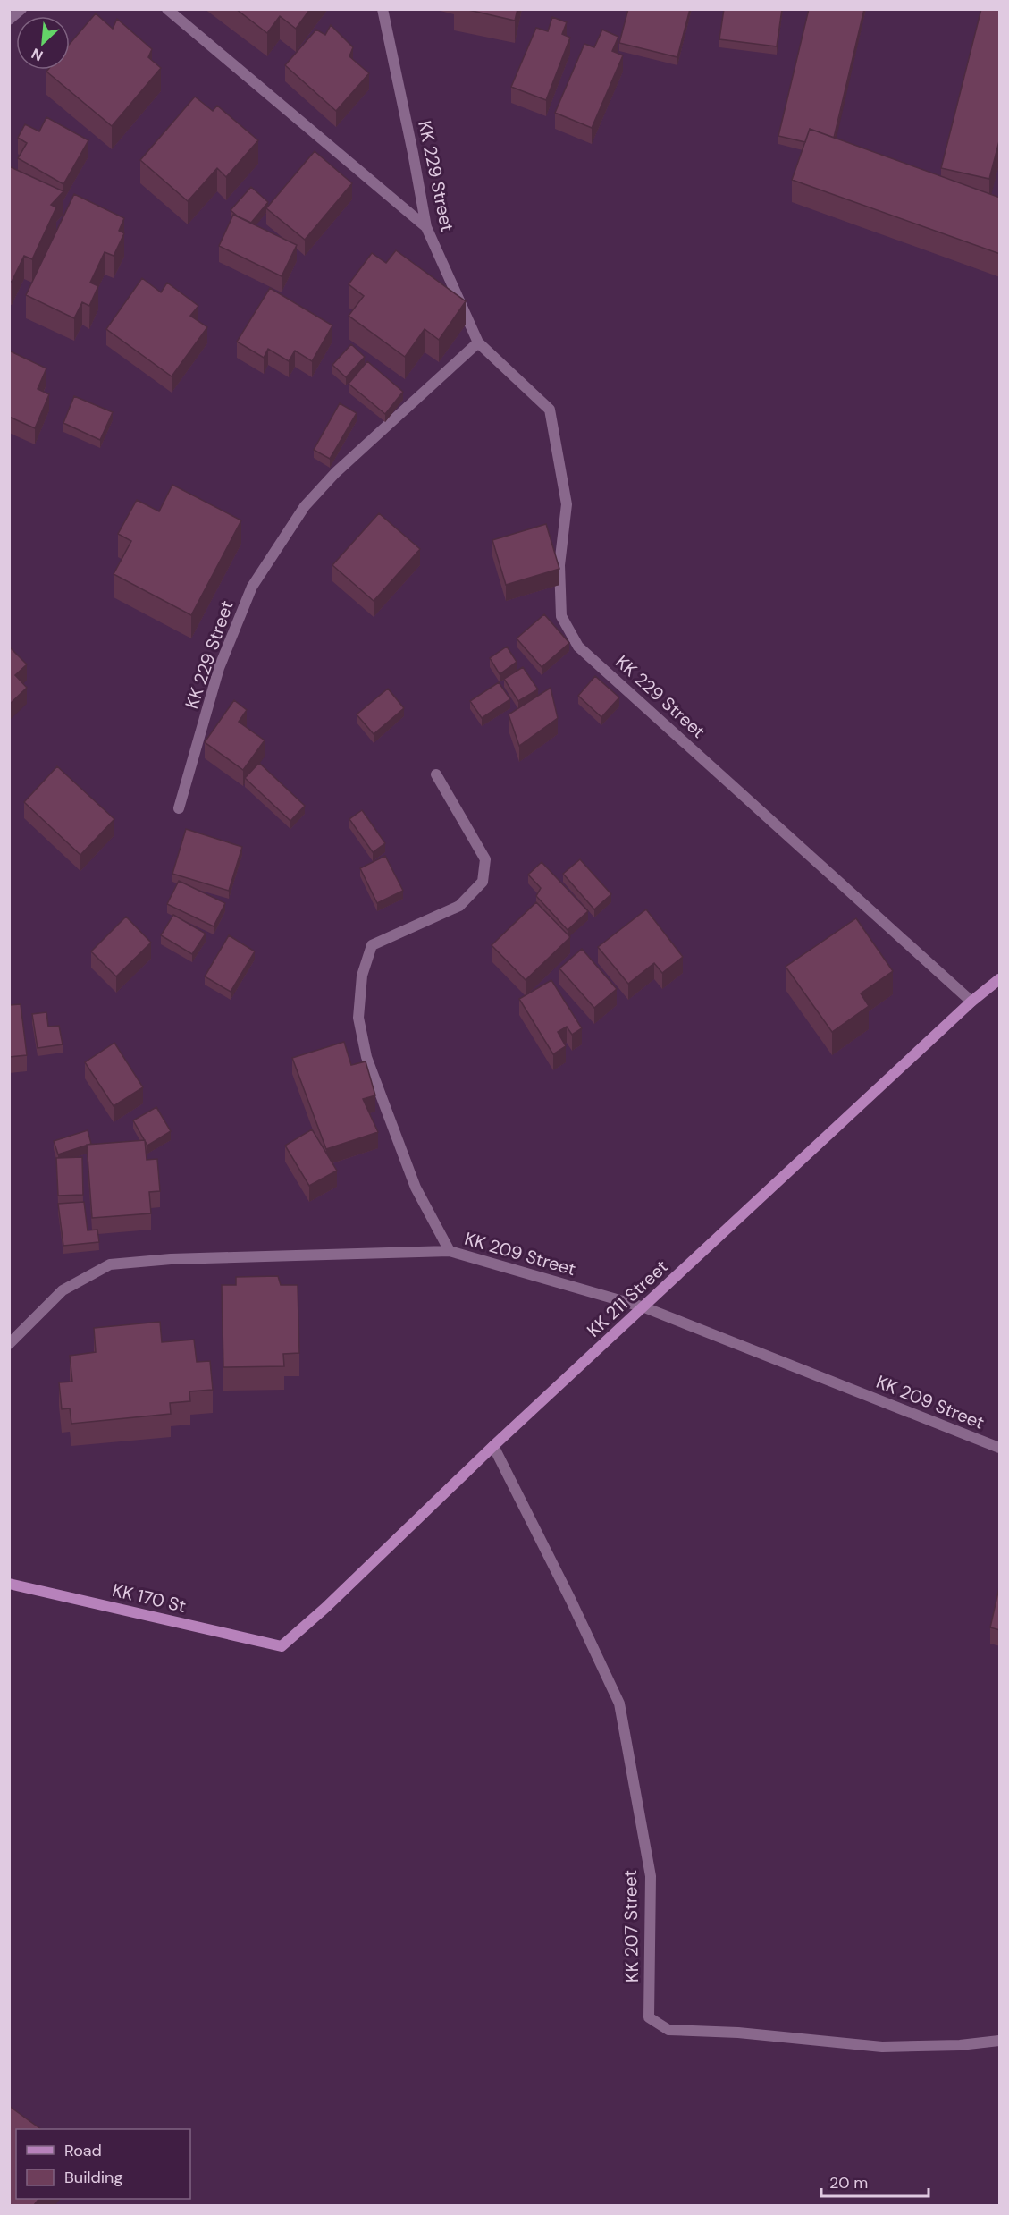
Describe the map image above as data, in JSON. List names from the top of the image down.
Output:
{
  "streets": {
    "main road": ["KK 211 Street", "KK 170 St"],
    "street": ["KK 229 Street", "KK 209 Street", "KK 207 Street"]
  },
  "crossings": [
    ["KK 229 Street", "KK 211 Street"],
    ["KK 209 Street", "KK 211 Street"],
    ["KK 211 Street", "KK 170 St"],
    ["KK 211 Street", "KK 207 Street"]
  ],
  "legend": ["Road", "Building"],
  "scale_bar": "20 m",
  "north": "bottom left"
}
